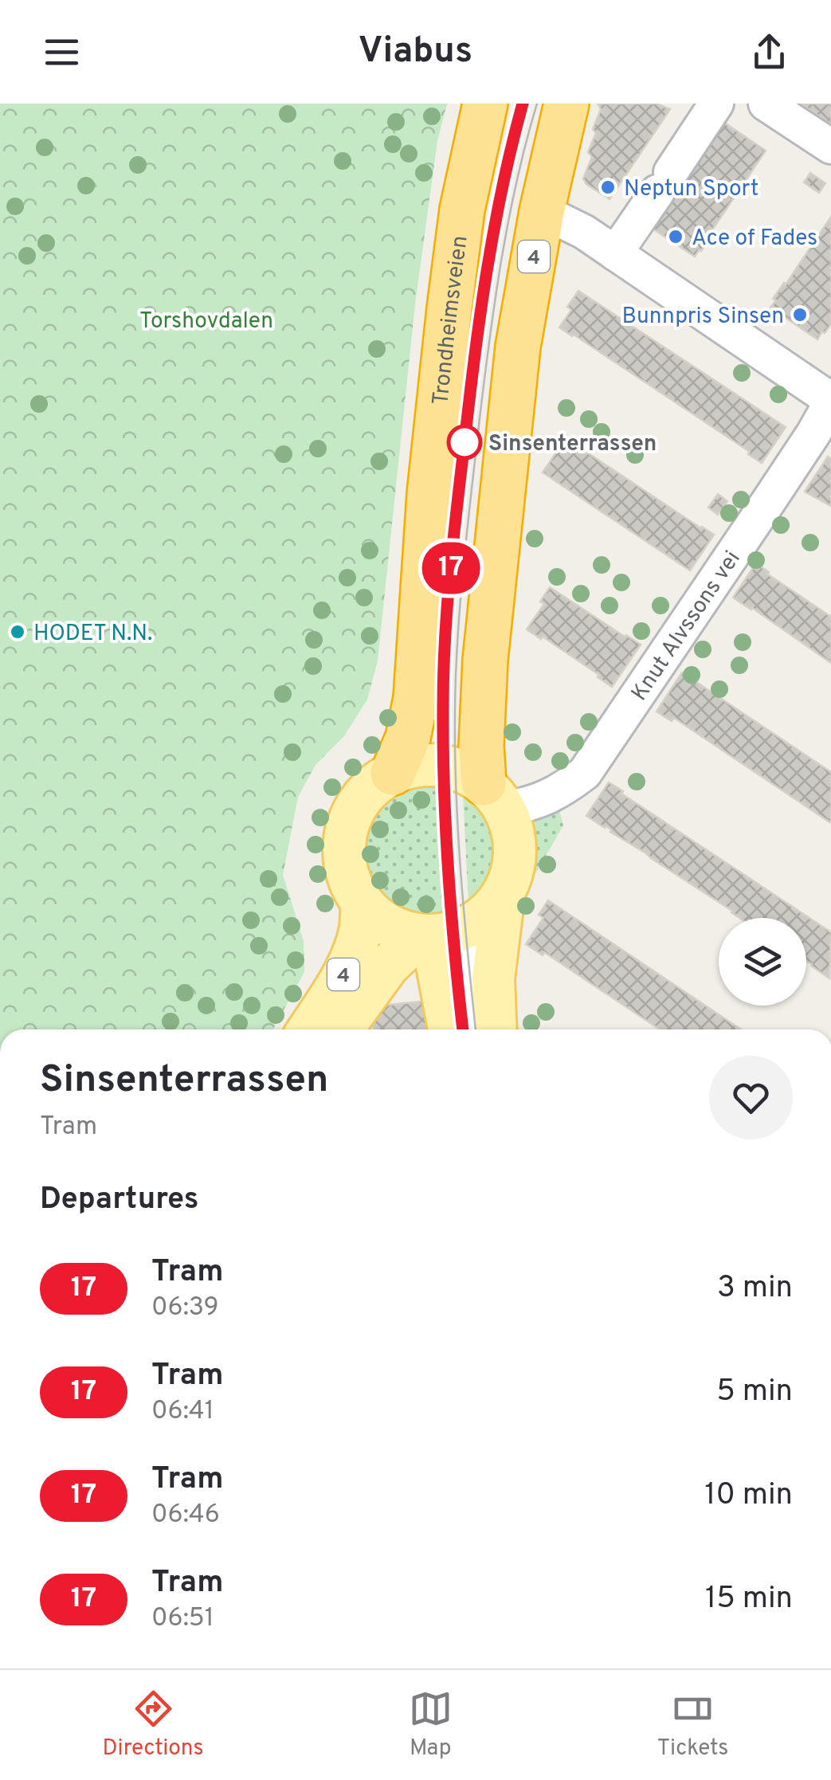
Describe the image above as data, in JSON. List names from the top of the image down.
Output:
{
  "streets": {
    "highway": ["4", "Trondheimsveien"],
    "street": ["Knut Alvssons vei"]
  },
  "crossings": [
    ["4", "Trondheimsveien"],
    ["4", "Knut Alvssons vei"],
    ["Trondheimsveien", "Knut Alvssons vei"]
  ],
  "parks": ["Torshovdalen"],
  "places": [
    "Neptun Sport",
    "Ace of Fades",
    "Bunnpris Sinsen",
    "Sinsenterrassen",
    "HODET N.N."
  ],
  "lines": ["tram line 17"],
  "page": {
    "header": "Viabus",
    "on_map": "17",
    "heading": [
      ["Sinsenterrassen", "Tram"],
      "Departures"
    ],
    "list": [
      {
        "mark": "17",
        "name": "Tram",
        "note": "06:39",
        "value": "3 min"
      },
      {
        "mark": "17",
        "name": "Tram",
        "note": "06:41",
        "value": "5 min"
      },
      {
        "mark": "17",
        "name": "Tram",
        "note": "06:46",
        "value": "10 min"
      },
      {
        "mark": "17",
        "name": "Tram",
        "note": "06:51",
        "value": "15 min"
      }
    ],
    "tabs": ["Directions", "Map", "Tickets"]
  }
}
